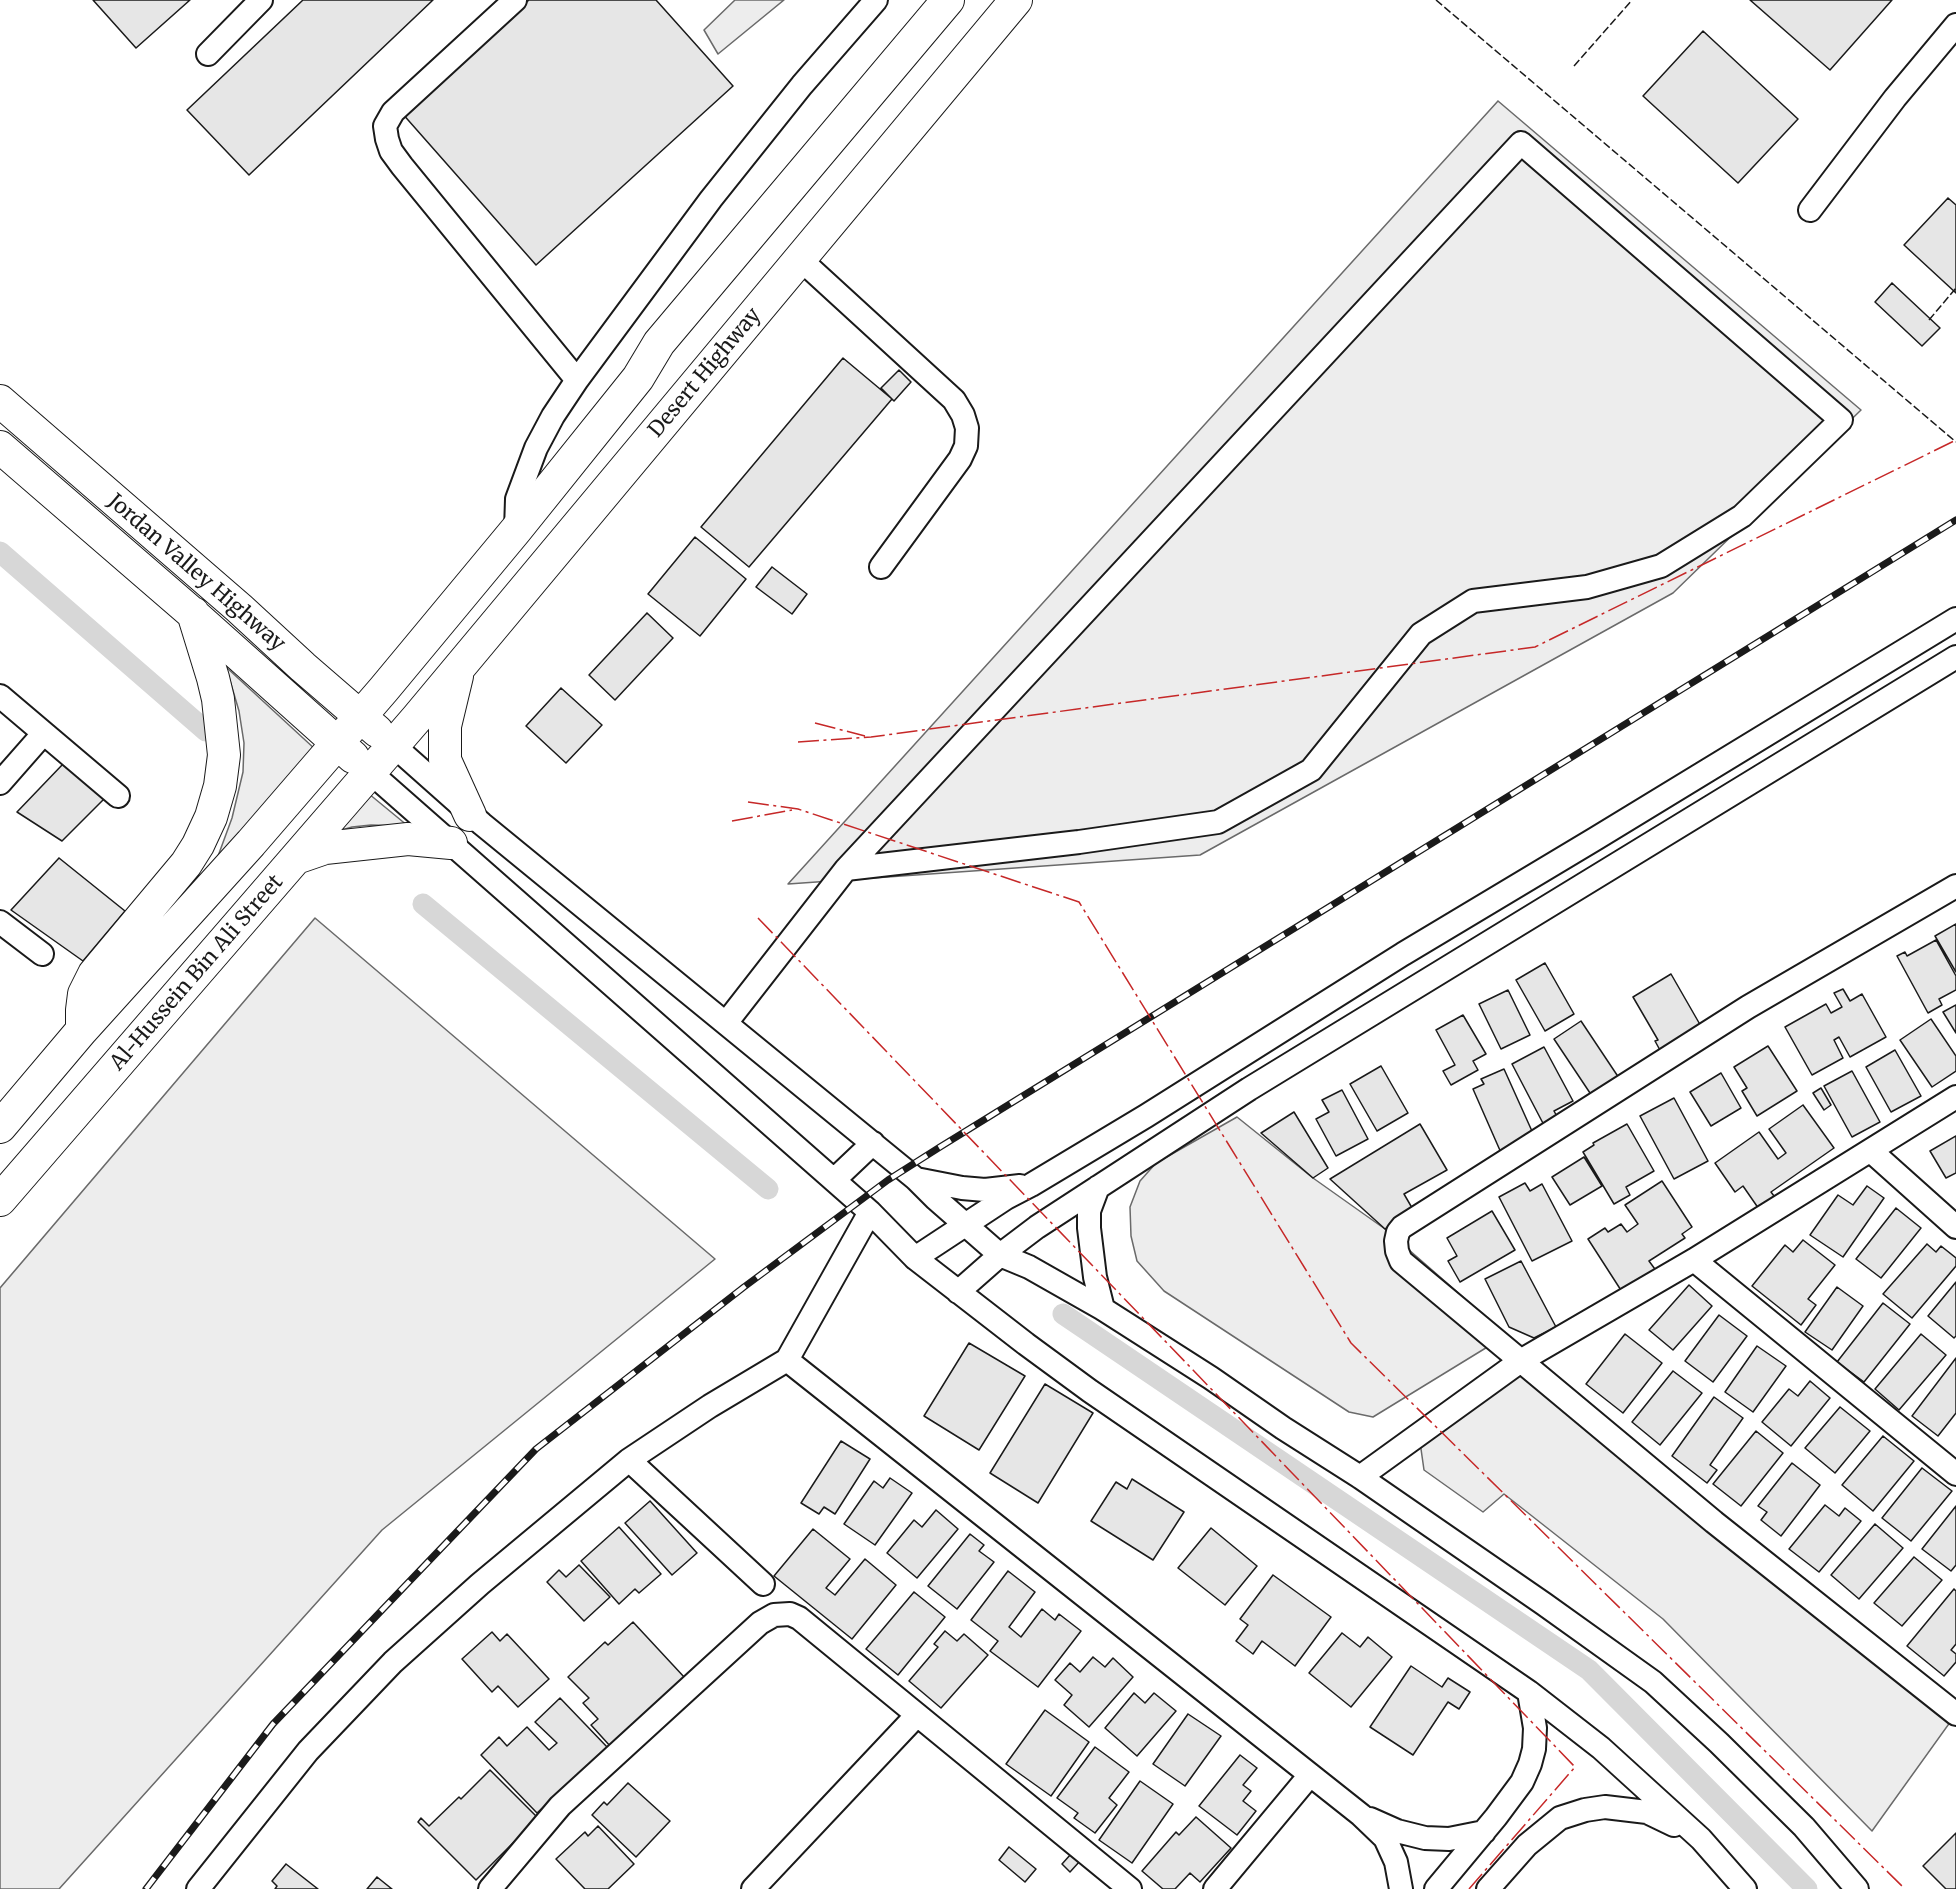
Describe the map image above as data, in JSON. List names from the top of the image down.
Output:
{
  "streets": {
    "highway": ["Desert Highway", "Jordan Valley Highway", "Al-Hussein Bin Ali Street"]
  },
  "crossings": [
    ["Desert Highway", "Jordan Valley Highway"],
    ["Desert Highway", "Al-Hussein Bin Ali Street"],
    ["Jordan Valley Highway", "Al-Hussein Bin Ali Street"]
  ]
}
